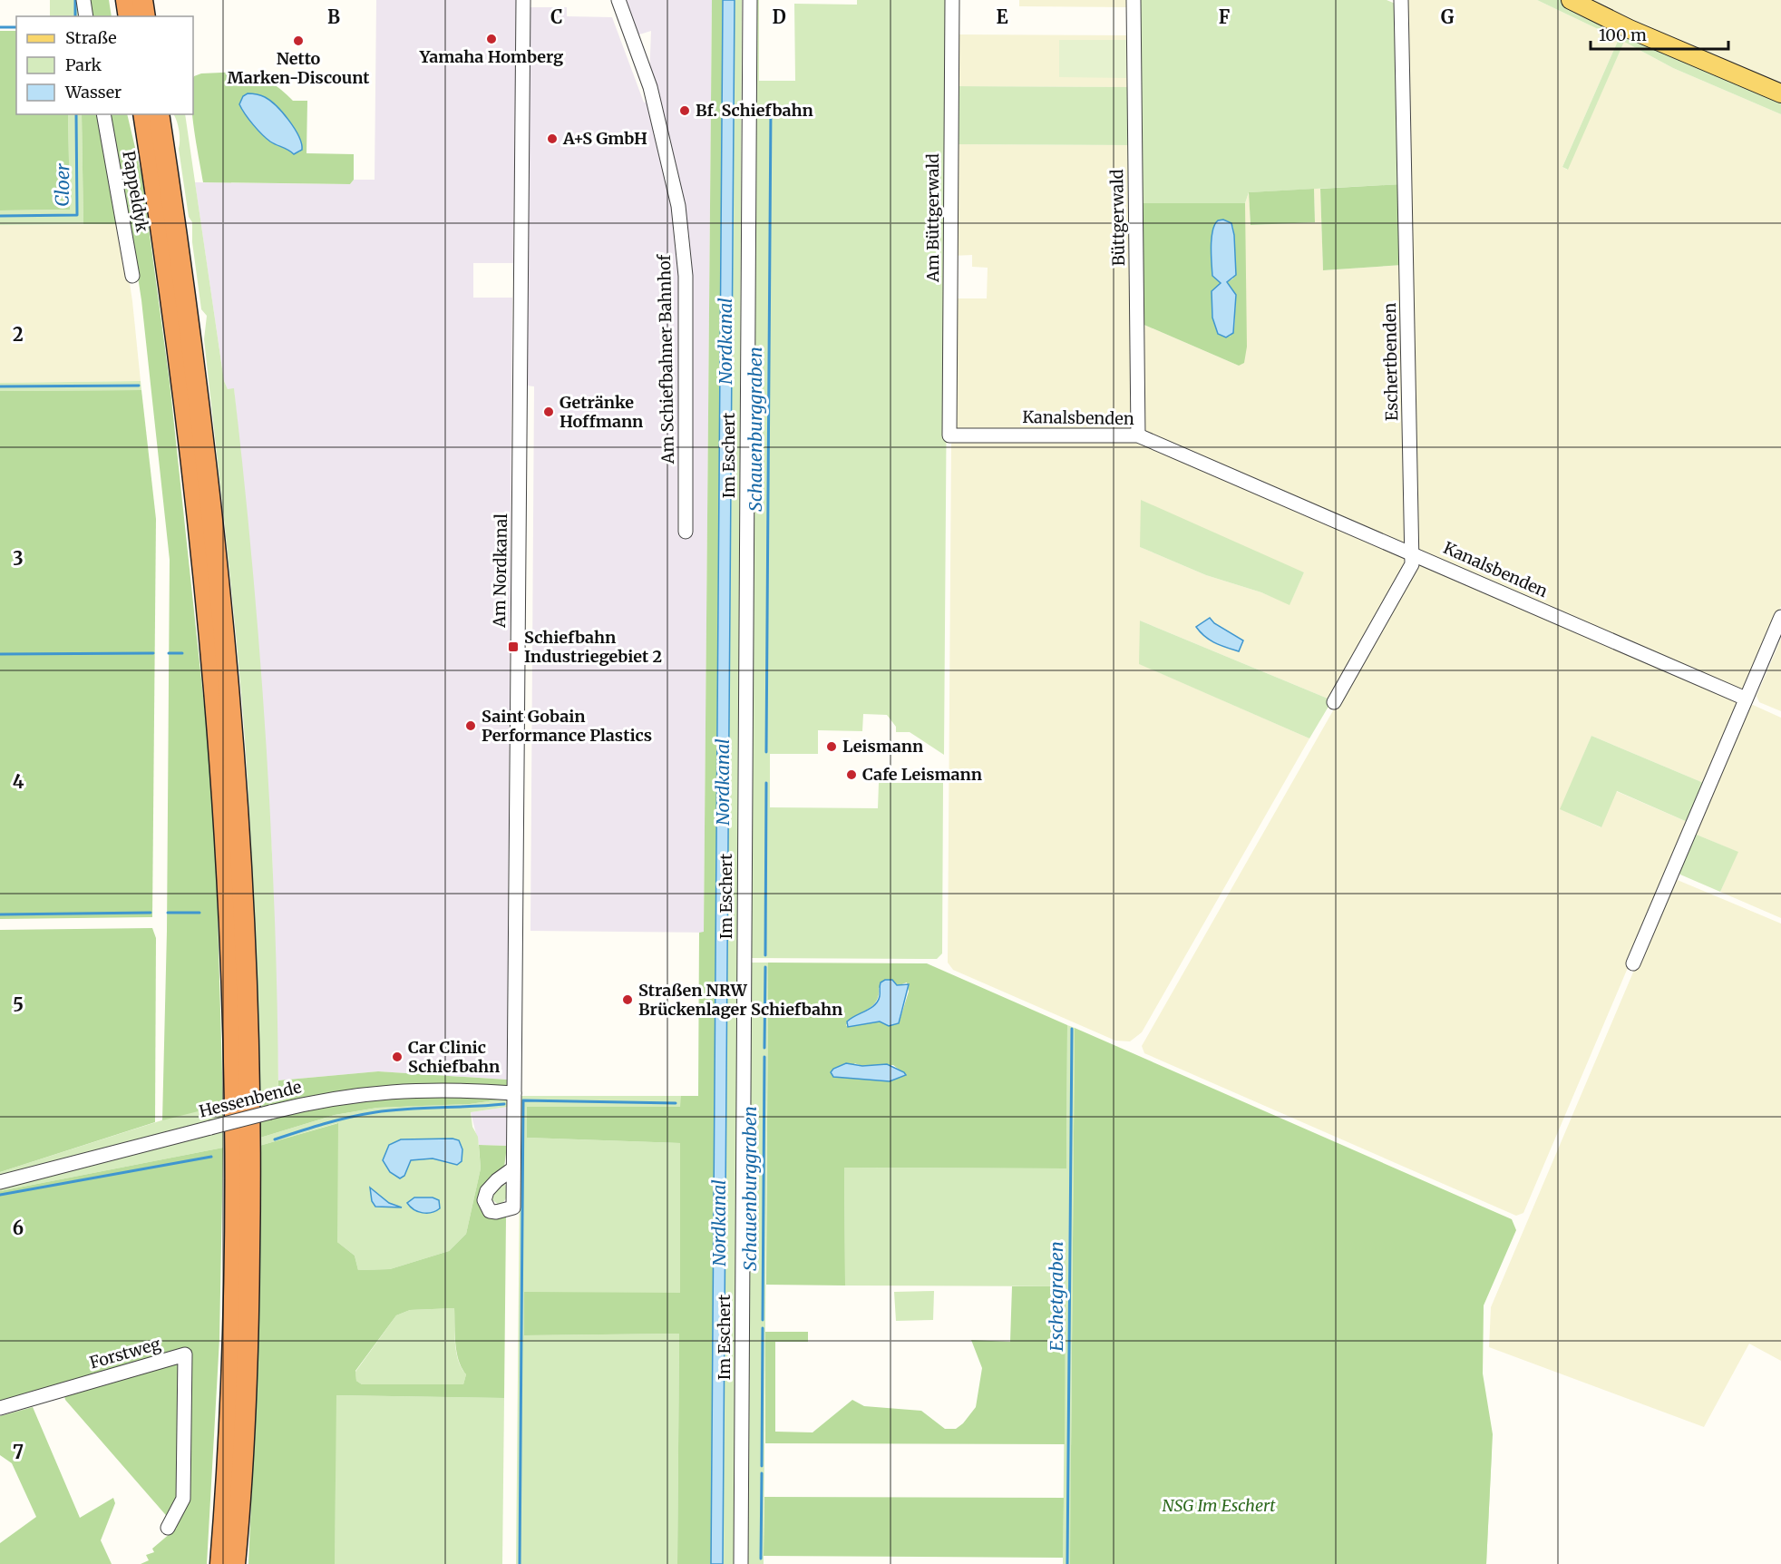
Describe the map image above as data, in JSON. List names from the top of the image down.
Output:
{
  "streets": {
    "street": [
      "Pappeldyk",
      "Am Büttgerwald",
      "Büttgerwald",
      "Am Schiefbahner Bahnhof",
      "Eschertbenden",
      "Kanalsbenden",
      "Im Eschert",
      "Am Nordkanal",
      "Hessenbende",
      "Forstweg"
    ]
  },
  "crossings": [
    ["Am Büttgerwald", "Kanalsbenden"],
    ["Büttgerwald", "Kanalsbenden"],
    ["Eschertbenden", "Kanalsbenden"],
    ["Am Nordkanal", "Hessenbende"]
  ],
  "water": [
    "Cloer",
    "Nordkanal",
    "Schauenburggraben",
    "Eschetgraben"
  ],
  "parks": ["NSG Im Eschert"],
  "places": {
    "other": [
      "Yamaha Homberg",
      "Netto Marken-Discount",
      "Bf. Schiefbahn",
      "A+S GmbH",
      "Getränke Hoffmann",
      "Saint Gobain Performance Plastics",
      "Leismann",
      "Cafe Leismann",
      "Straßen NRW Brückenlager Schiefbahn",
      "Car Clinic Schiefbahn"
    ],
    "transit": ["Schiefbahn Industriegebiet 2"]
  },
  "legend": ["Straße", "Park", "Wasser"],
  "scale_bar": "100 m",
  "grid": {
    "columns": [
      "B",
      "C",
      "D",
      "E",
      "F",
      "G"
    ],
    "rows": [
      "2",
      "3",
      "4",
      "5",
      "6",
      "7"
    ]
  }
}
